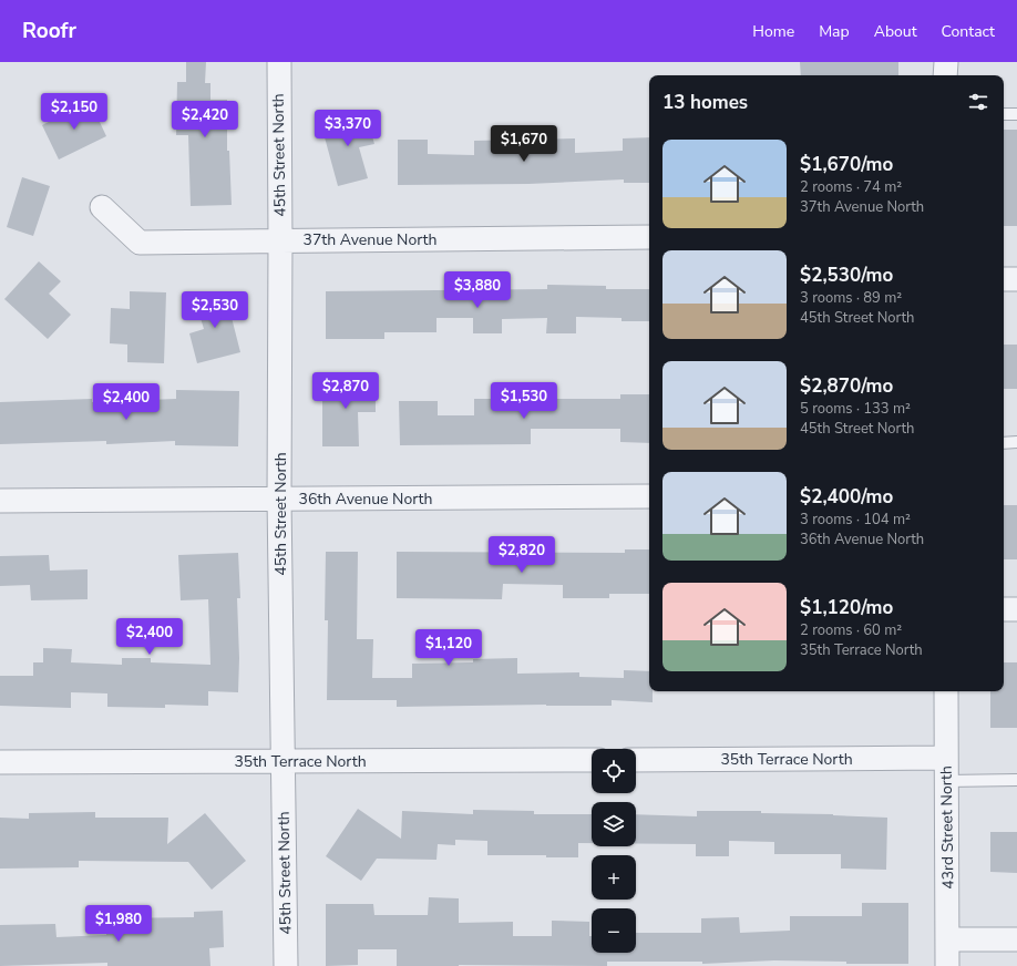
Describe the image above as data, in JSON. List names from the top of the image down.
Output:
{
  "streets": {
    "street": [
      "45th Street North",
      "37th Avenue North",
      "36th Avenue North",
      "35th Terrace North",
      "43rd Street North"
    ]
  },
  "crossings": [
    ["45th Street North", "37th Avenue North"],
    ["45th Street North", "36th Avenue North"],
    ["45th Street North", "35th Terrace North"],
    ["35th Terrace North", "43rd Street North"]
  ],
  "page": {
    "header": "Roofr",
    "nav": [
      "Home",
      "Map",
      "About",
      "Contact"
    ],
    "heading": "13 homes",
    "price": [
      "$2,150",
      "$2,420",
      "$3,370",
      "$1,670",
      "$3,880",
      "$2,530",
      "$2,870",
      "$1,530",
      "$2,400",
      "$2,820",
      "$2,400",
      "$1,120",
      "$1,980"
    ],
    "list": [
      {
        "name": "$1,670/mo",
        "note": "2 rooms · 74 m² · 37th Avenue North"
      },
      {
        "name": "$2,530/mo",
        "note": "3 rooms · 89 m² · 45th Street North"
      },
      {
        "name": "$2,870/mo",
        "note": "5 rooms · 133 m² · 45th Street North"
      },
      {
        "name": "$2,400/mo",
        "note": "3 rooms · 104 m² · 36th Avenue North"
      },
      {
        "name": "$1,120/mo",
        "note": "2 rooms · 60 m² · 35th Terrace North"
      }
    ],
    "map_buttons": ["+", "−"]
  }
}
